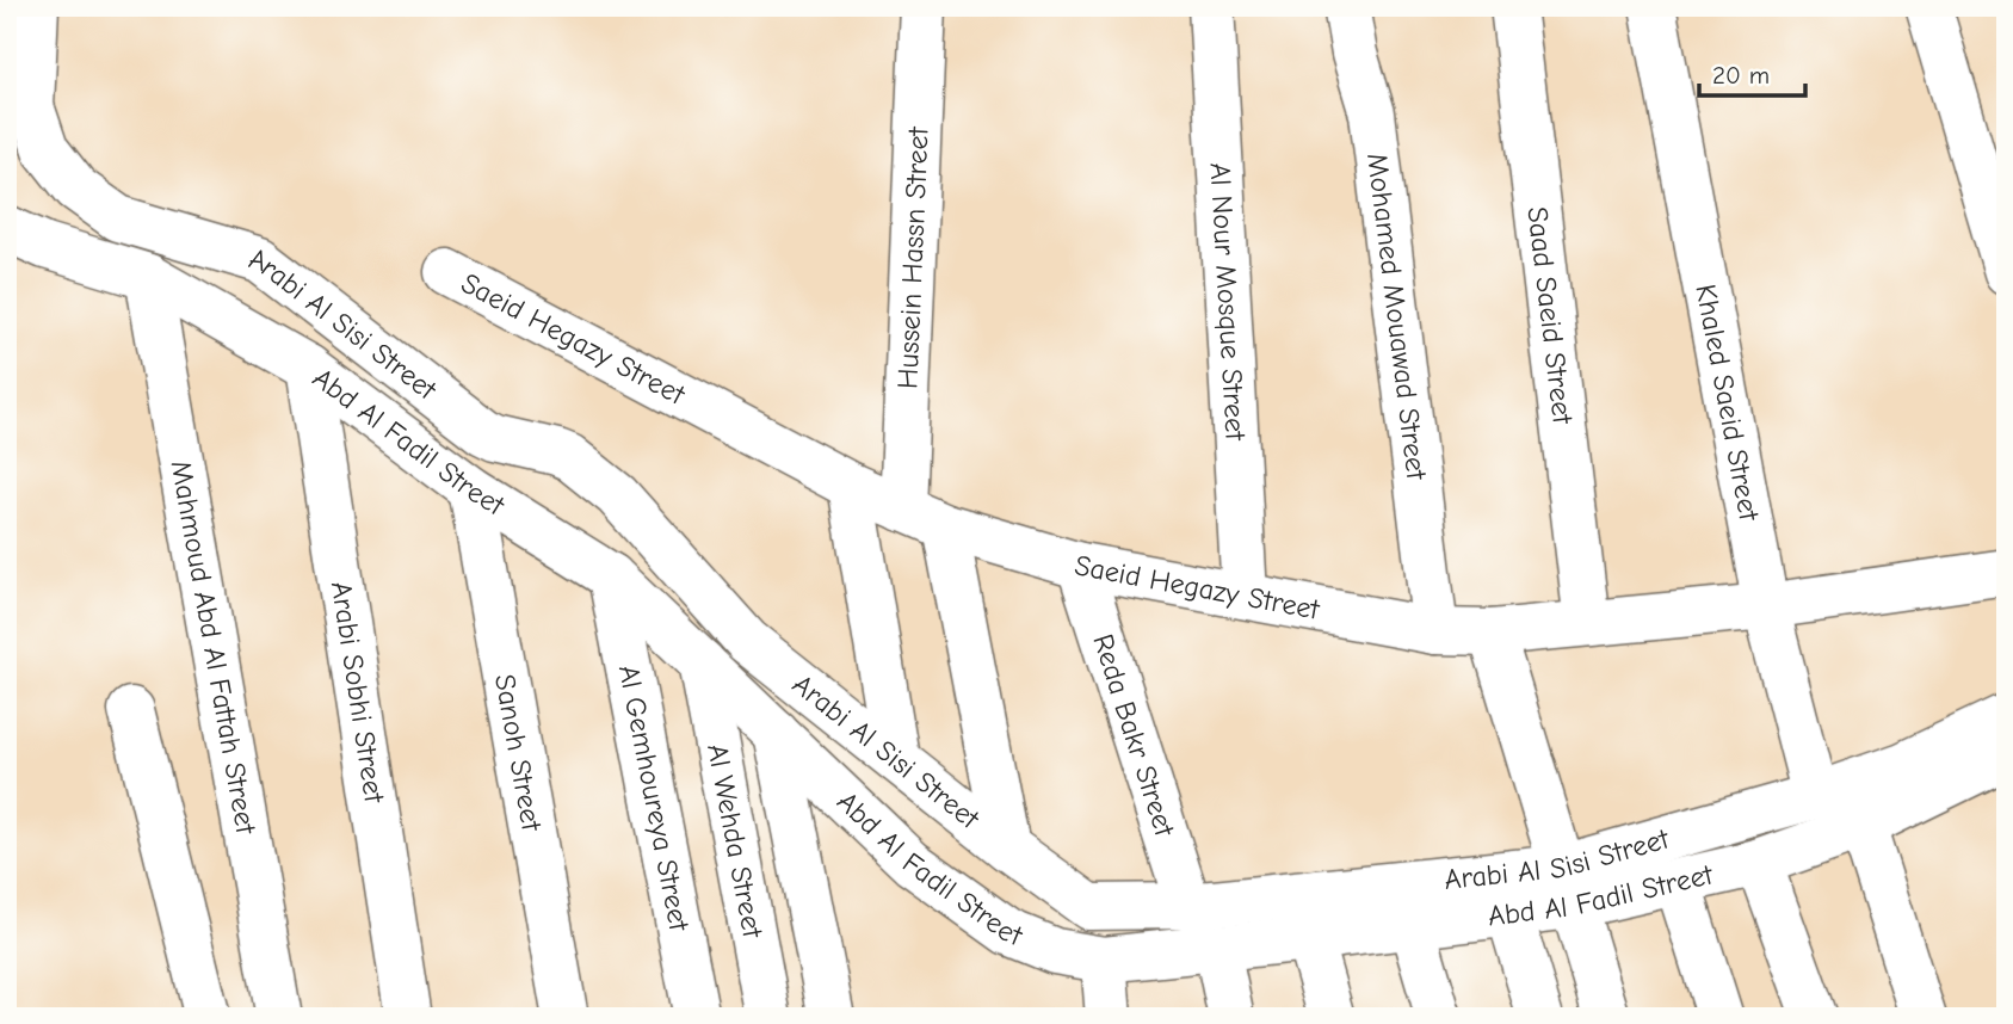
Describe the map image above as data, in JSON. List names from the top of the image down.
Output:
{
  "streets": {
    "street": [
      "Hussein Hassn Street",
      "Al Nour Mosque Street",
      "Saad Saeid Street",
      "Mohamed Mouawad Street",
      "Arabi Al Sisi Street",
      "Saeid Hegazy Street",
      "Khaled Saeid Street",
      "Abd Al Fadil Street",
      "Mahmoud Abd Al Fattah Street",
      "Arabi Sobhi Street",
      "Reda Bakr Street",
      "Sanoh Street",
      "Al Gemhoureya Street",
      "Al Wehda Street"
    ]
  },
  "crossings": [
    ["Hussein Hassn Street", "Saeid Hegazy Street"],
    ["Al Nour Mosque Street", "Saeid Hegazy Street"],
    ["Saad Saeid Street", "Saeid Hegazy Street"],
    ["Mohamed Mouawad Street", "Saeid Hegazy Street"],
    ["Arabi Al Sisi Street", "Khaled Saeid Street"],
    ["Arabi Al Sisi Street", "Abd Al Fadil Street"],
    ["Arabi Al Sisi Street", "Reda Bakr Street"],
    ["Saeid Hegazy Street", "Khaled Saeid Street"],
    ["Saeid Hegazy Street", "Reda Bakr Street"],
    ["Abd Al Fadil Street", "Mahmoud Abd Al Fattah Street"],
    ["Abd Al Fadil Street", "Arabi Sobhi Street"],
    ["Abd Al Fadil Street", "Sanoh Street"],
    ["Abd Al Fadil Street", "Al Gemhoureya Street"],
    ["Abd Al Fadil Street", "Al Wehda Street"]
  ],
  "scale_bar": "20 m"
}
